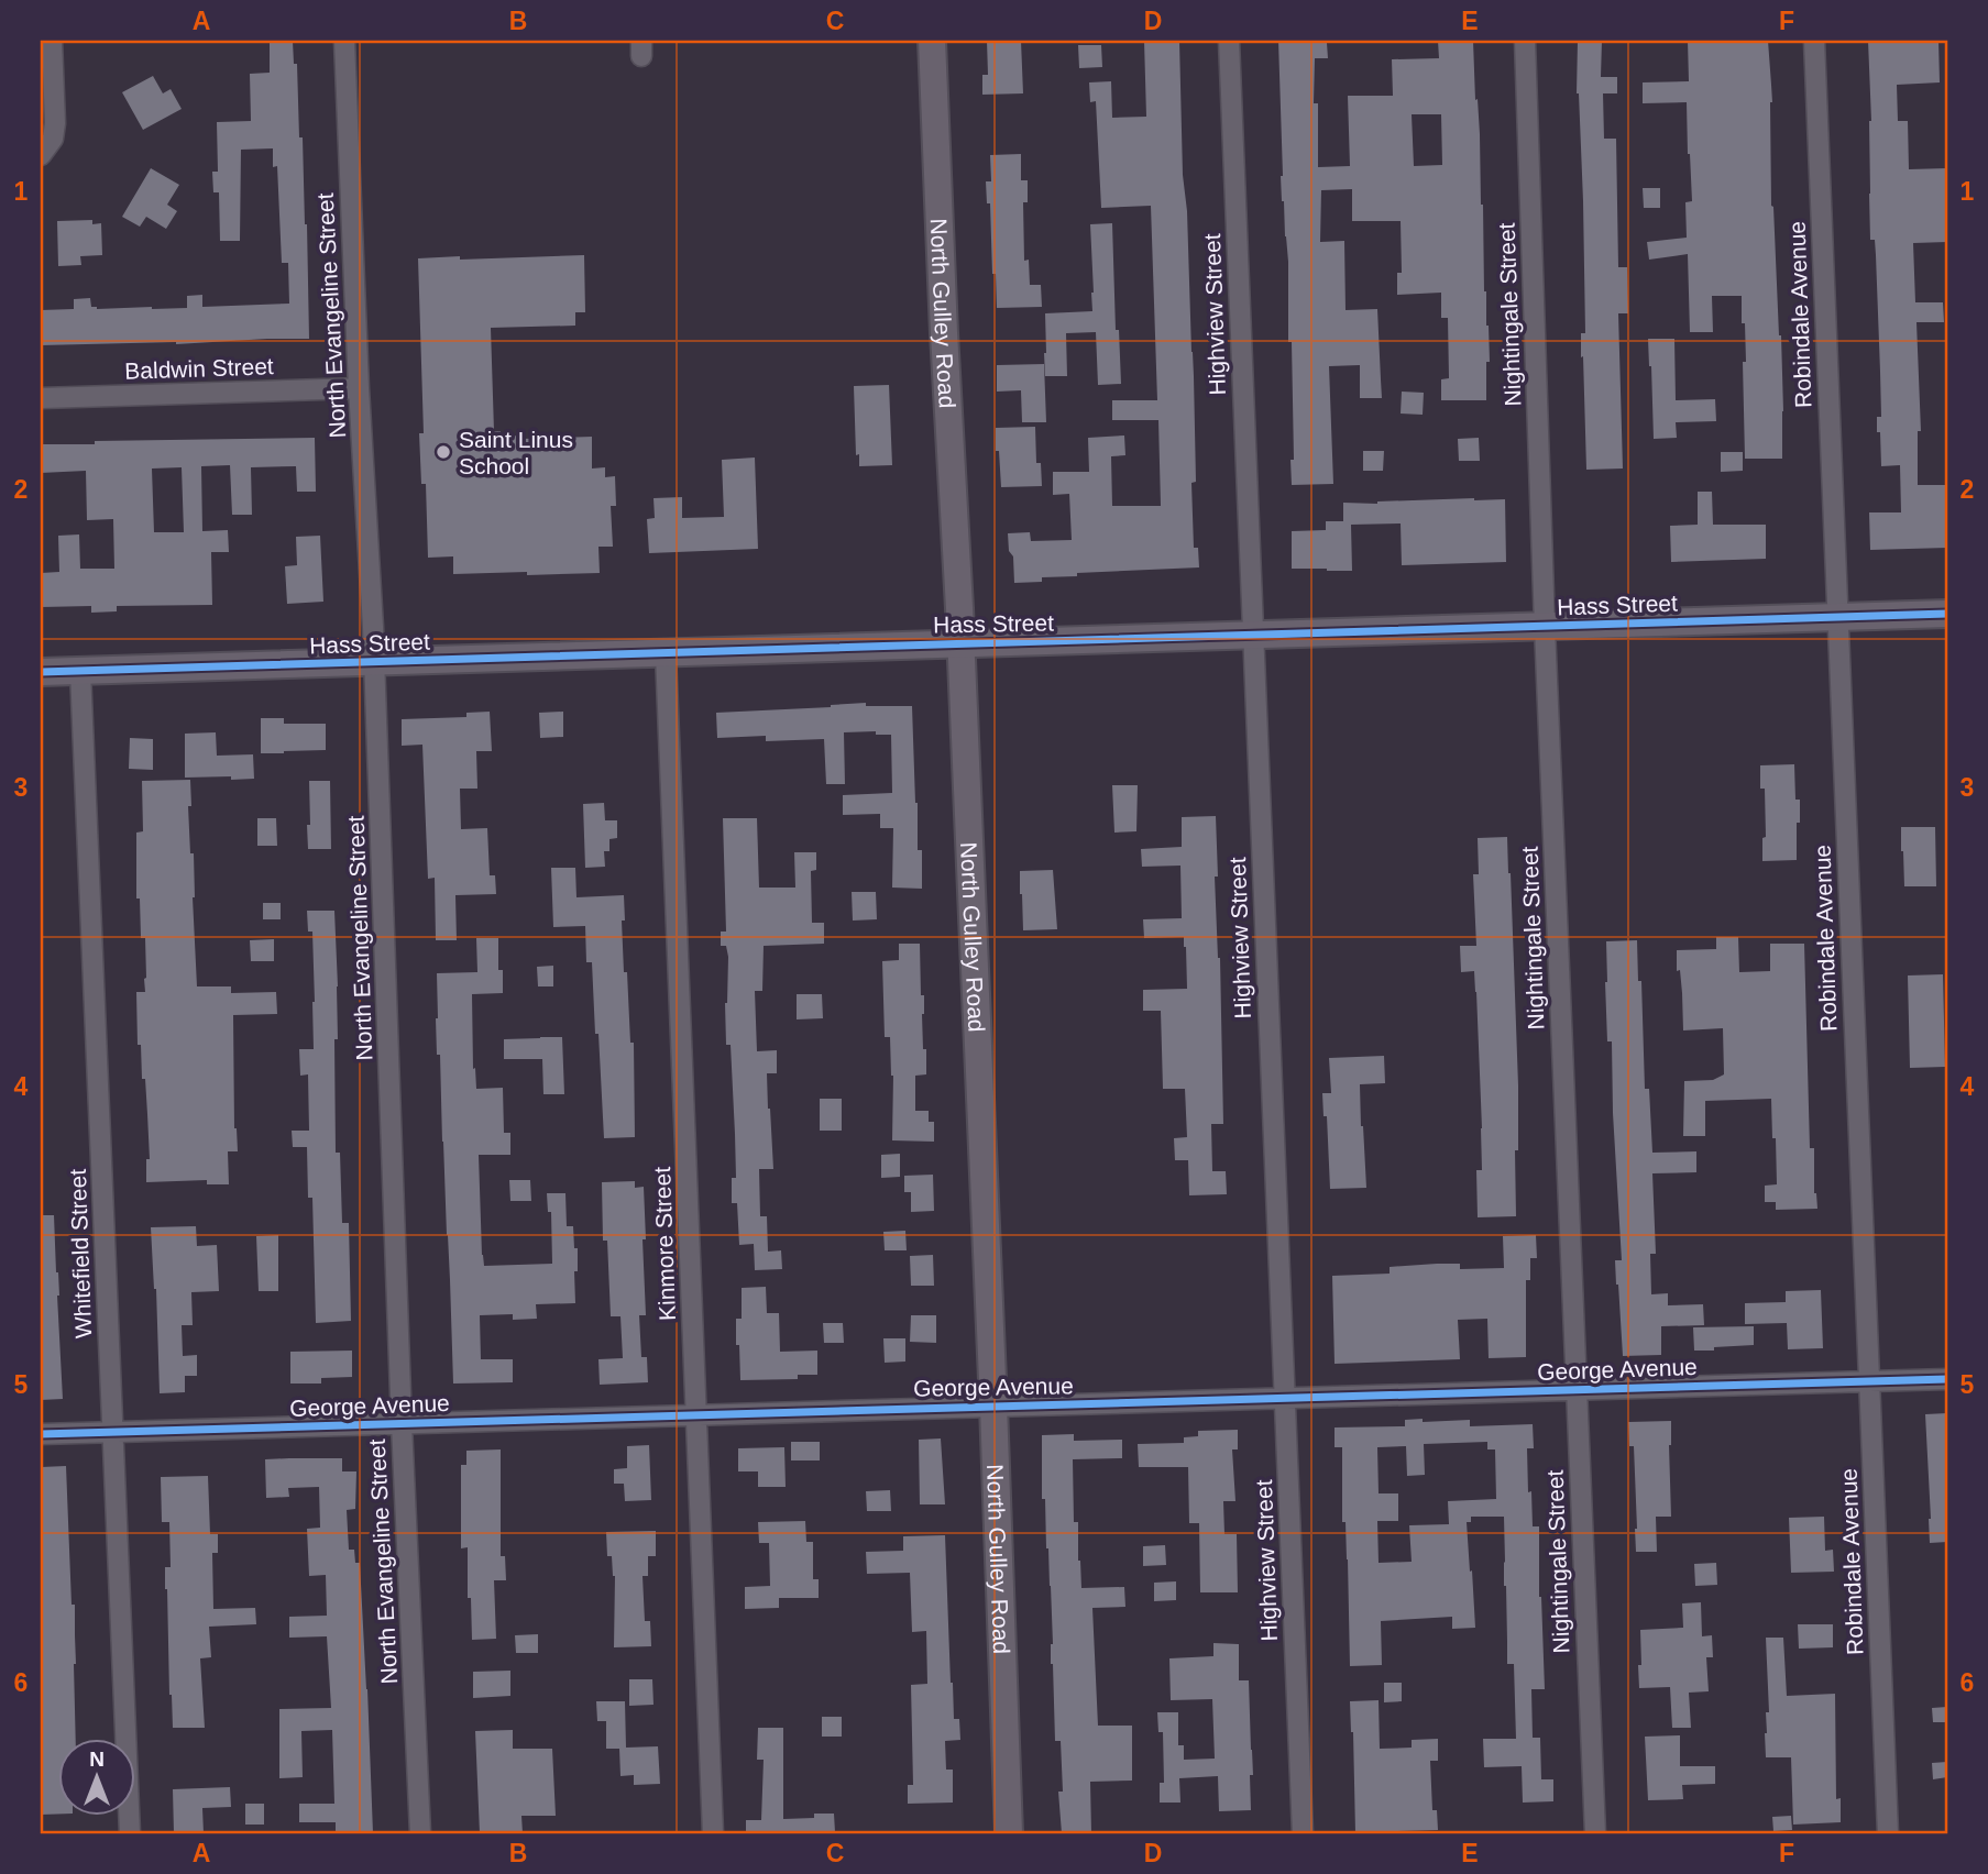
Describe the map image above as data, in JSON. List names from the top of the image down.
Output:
{
  "streets": {
    "street": [
      "North Gulley Road",
      "Highview Street",
      "Nightingale Street",
      "Robindale Avenue",
      "North Evangeline Street",
      "Baldwin Street",
      "Hass Street",
      "Kinmore Street",
      "Whitefield Street",
      "George Avenue"
    ]
  },
  "crossings": [
    ["North Gulley Road", "Hass Street"],
    ["North Gulley Road", "George Avenue"],
    ["Highview Street", "Hass Street"],
    ["Highview Street", "George Avenue"],
    ["Nightingale Street", "Hass Street"],
    ["Nightingale Street", "George Avenue"],
    ["Robindale Avenue", "Hass Street"],
    ["Robindale Avenue", "George Avenue"],
    ["North Evangeline Street", "Baldwin Street"],
    ["North Evangeline Street", "Hass Street"],
    ["North Evangeline Street", "George Avenue"],
    ["Hass Street", "Kinmore Street"],
    ["Hass Street", "Whitefield Street"],
    ["Kinmore Street", "George Avenue"],
    ["Whitefield Street", "George Avenue"]
  ],
  "places": ["Saint Linus School"],
  "north": "top",
  "grid": {
    "columns": [
      "A",
      "B",
      "C",
      "D",
      "E",
      "F"
    ],
    "rows": [
      "1",
      "2",
      "3",
      "4",
      "5",
      "6"
    ]
  }
}
